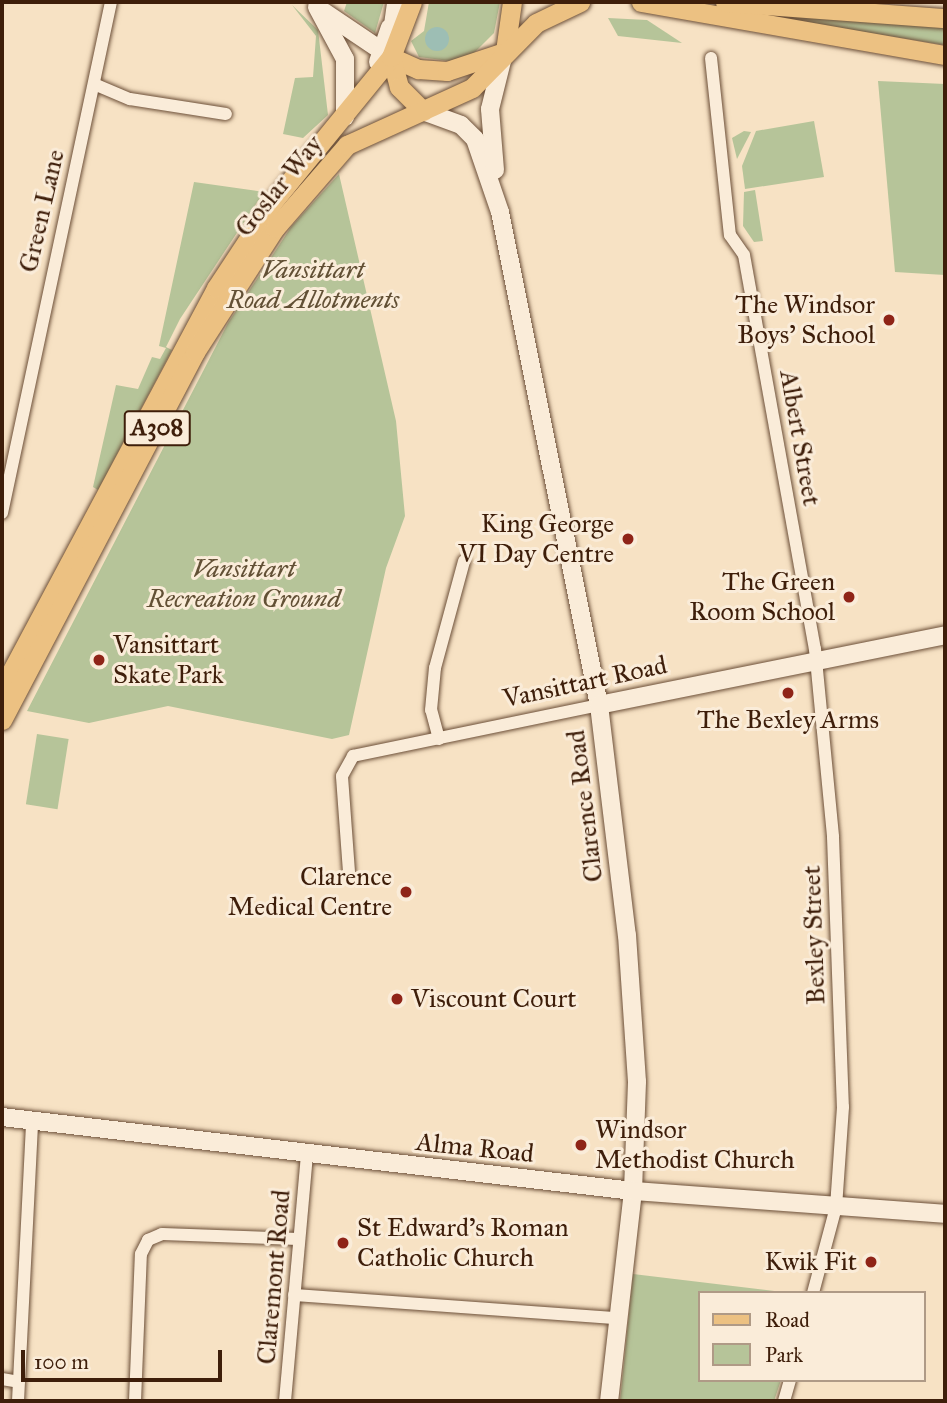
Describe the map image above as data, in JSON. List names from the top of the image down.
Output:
{
  "streets": {
    "main road": ["Goslar Way", "A308", "Clarence Road"],
    "street": [
      "Green Lane",
      "Albert Street",
      "Vansittart Road",
      "Bexley Street",
      "Alma Road",
      "Claremont Road"
    ]
  },
  "crossings": [
    ["Goslar Way", "Clarence Road"],
    ["Albert Street", "Vansittart Road"],
    ["Albert Street", "Bexley Street"],
    ["Vansittart Road", "Clarence Road"],
    ["Vansittart Road", "Bexley Street"],
    ["Clarence Road", "Alma Road"],
    ["Bexley Street", "Alma Road"],
    ["Alma Road", "Claremont Road"]
  ],
  "parks": ["Vansittart Road Allotments", "Vansittart Recreation Ground"],
  "places": [
    "The Windsor Boys' School",
    "King George VI Day Centre",
    "The Green Room School",
    "Vansittart Skate Park",
    "The Bexley Arms",
    "Clarence Medical Centre",
    "Viscount Court",
    "Windsor Methodist Church",
    "St Edward's Roman Catholic Church",
    "Kwik Fit"
  ],
  "legend": ["Road", "Park"],
  "scale_bar": "100 m"
}
